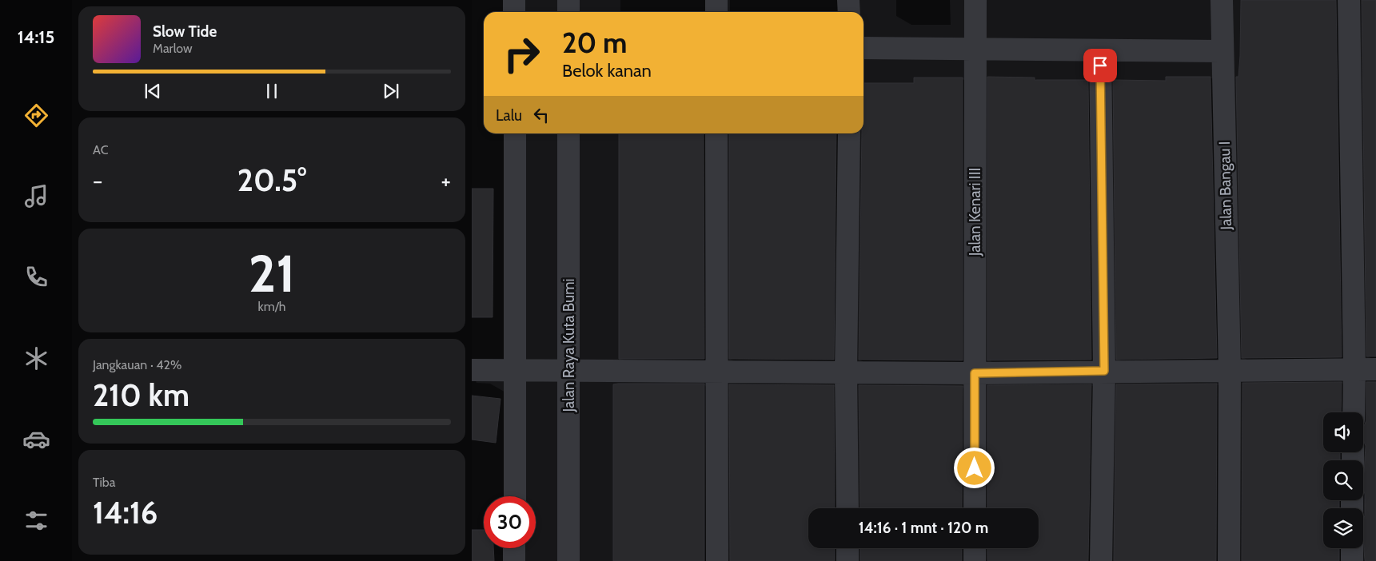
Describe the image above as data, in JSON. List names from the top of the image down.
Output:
{
  "streets": {
    "street": ["Jalan Bangau I", "Jalan Kenari III", "Jalan Raya Kuta Bumi"]
  },
  "page": {
    "tabs": "14:15",
    "turn": ["20 m", "Belok kanan"],
    "song": ["Slow Tide", "Marlow"],
    "then": "Lalu",
    "tile": [
      "AC",
      ["21", "km/h"],
      ["Jangkauan · 42%", "210 km"],
      ["Tiba", "14:16"]
    ],
    "heat": ["−", "20.5°", "+"],
    "limit": "30",
    "trip": "14:16 · 1 mnt · 120 m"
  }
}
